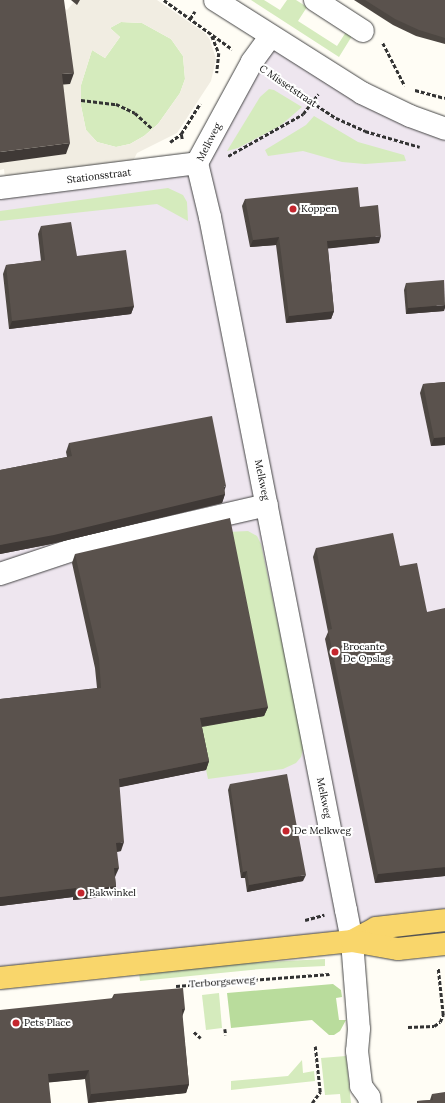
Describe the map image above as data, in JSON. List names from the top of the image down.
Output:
{
  "streets": {
    "street": ["Melkweg", "Stationsstraat"],
    "path": ["C Missetstraat", "Terborgseweg"]
  },
  "crossings": [
    ["C Missetstraat", "Melkweg"],
    ["Melkweg", "Stationsstraat"],
    ["Melkweg", "Terborgseweg"]
  ],
  "places": [
    "Koppen",
    "Brocante De Opslag",
    "De Melkweg",
    "Bakwinkel",
    "Pets Place"
  ]
}
